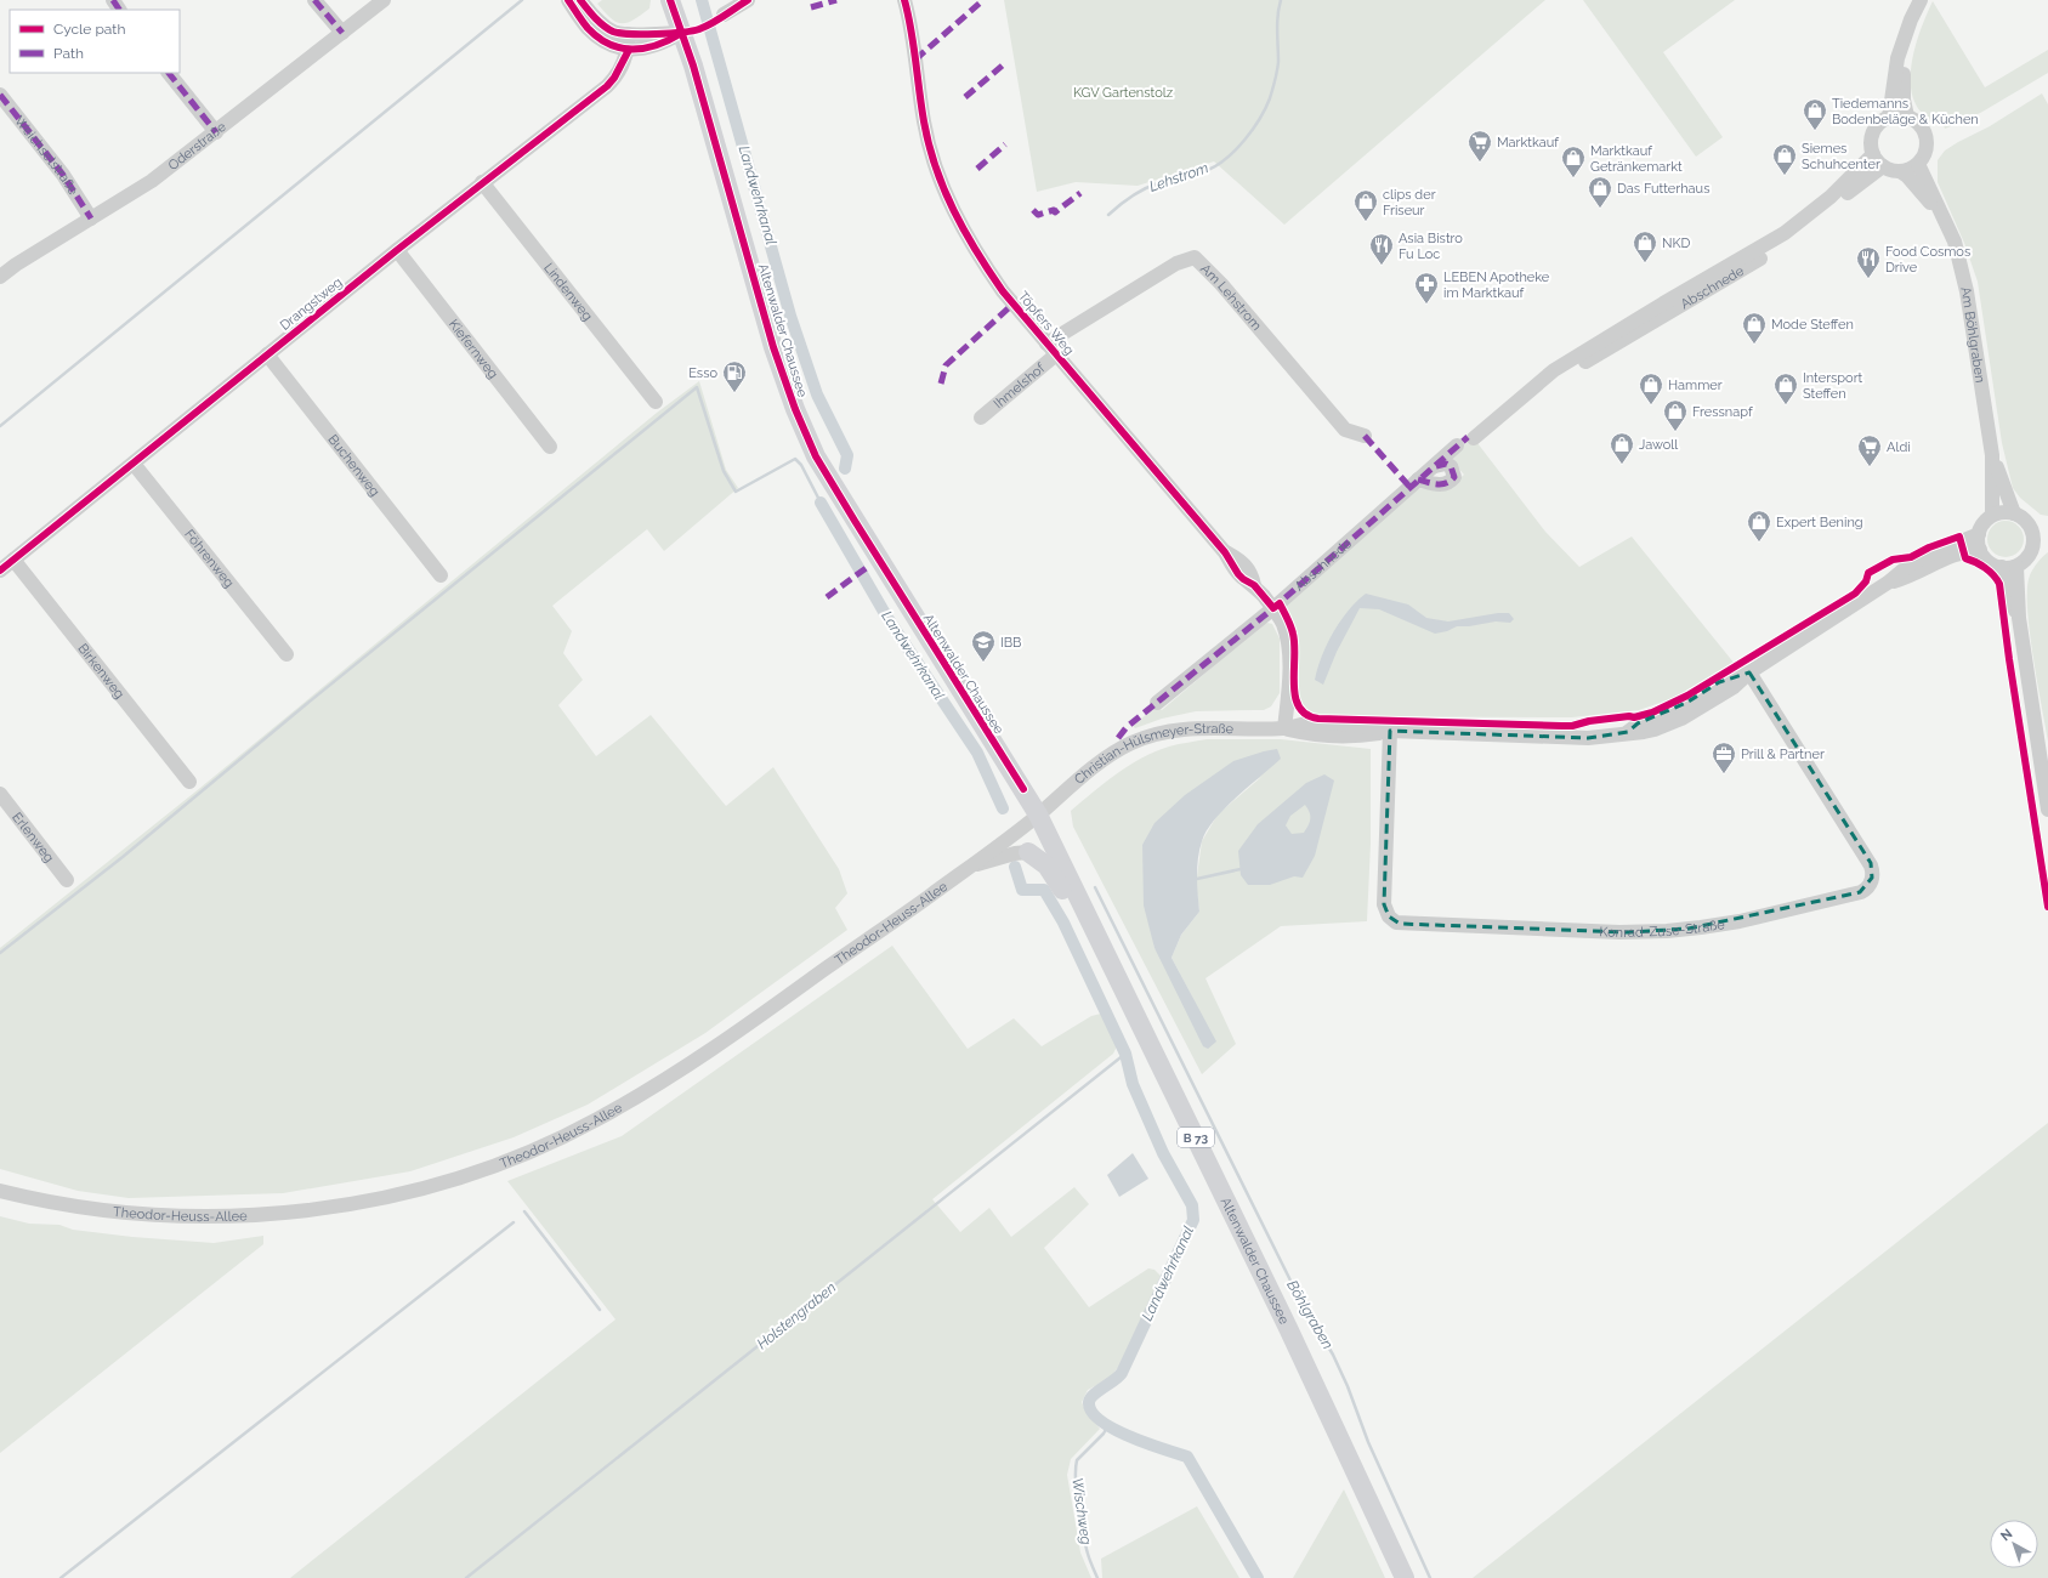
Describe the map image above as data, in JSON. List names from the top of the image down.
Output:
{
  "streets": {
    "main road": ["Altenwalder Chaussee", "B 73"],
    "street": [
      "Oderstraße",
      "Weichselstraße",
      "Abschnede",
      "Lindenweg",
      "Am Lehstrom",
      "Drangstweg",
      "Töpfers Weg",
      "Am Böhlgraben",
      "Kiefernweg",
      "Ihmelshof",
      "Buchenweg",
      "Föhrenweg",
      "Birkenweg",
      "Christian-Hülsmeyer-Straße",
      "Erlenweg",
      "Theodor-Heuss-Allee",
      "Konrad-Zuse-Straße"
    ]
  },
  "crossings": [
    ["Oderstraße", "Weichselstraße"],
    ["Abschnede", "Töpfers Weg"],
    ["Abschnede", "Am Böhlgraben"],
    ["Lindenweg", "Drangstweg"],
    ["Am Lehstrom", "Töpfers Weg"],
    ["Am Lehstrom", "Ihmelshof"],
    ["Drangstweg", "Kiefernweg"],
    ["Drangstweg", "Buchenweg"],
    ["Drangstweg", "Föhrenweg"],
    ["Drangstweg", "Birkenweg"],
    ["Töpfers Weg", "Ihmelshof"],
    ["Töpfers Weg", "Christian-Hülsmeyer-Straße"],
    ["Altenwalder Chaussee", "Christian-Hülsmeyer-Straße"],
    ["Altenwalder Chaussee", "Theodor-Heuss-Allee"],
    ["Am Böhlgraben", "Christian-Hülsmeyer-Straße"],
    ["Christian-Hülsmeyer-Straße", "Theodor-Heuss-Allee"],
    ["Christian-Hülsmeyer-Straße", "Konrad-Zuse-Straße"]
  ],
  "water": [
    "Lehstrom",
    "Landwehrkanal",
    "Böhlgraben",
    "Holstengraben",
    "Wischweg"
  ],
  "parks": ["KGV Gartenstolz"],
  "places": {
    "shop": [
      "Tiedemanns Bodenbeläge & Küchen",
      "Siemes Schuhcenter",
      "Marktkauf Getränkemarkt",
      "Das Futterhaus",
      "clips der Friseur",
      "NKD",
      "Mode Steffen",
      "Hammer",
      "Intersport Steffen",
      "Fressnapf",
      "Jawoll",
      "Expert Bening"
    ],
    "supermarket": ["Marktkauf", "Aldi"],
    "restaurant": ["Asia Bistro Fu Loc", "Food Cosmos Drive"],
    "pharmacy": ["LEBEN Apotheke im Marktkauf"],
    "fuel station": ["Esso"],
    "school or university": ["IBB"],
    "office": ["Prill & Partner"]
  },
  "legend": ["Cycle path", "Path"],
  "north": "top left"
}
